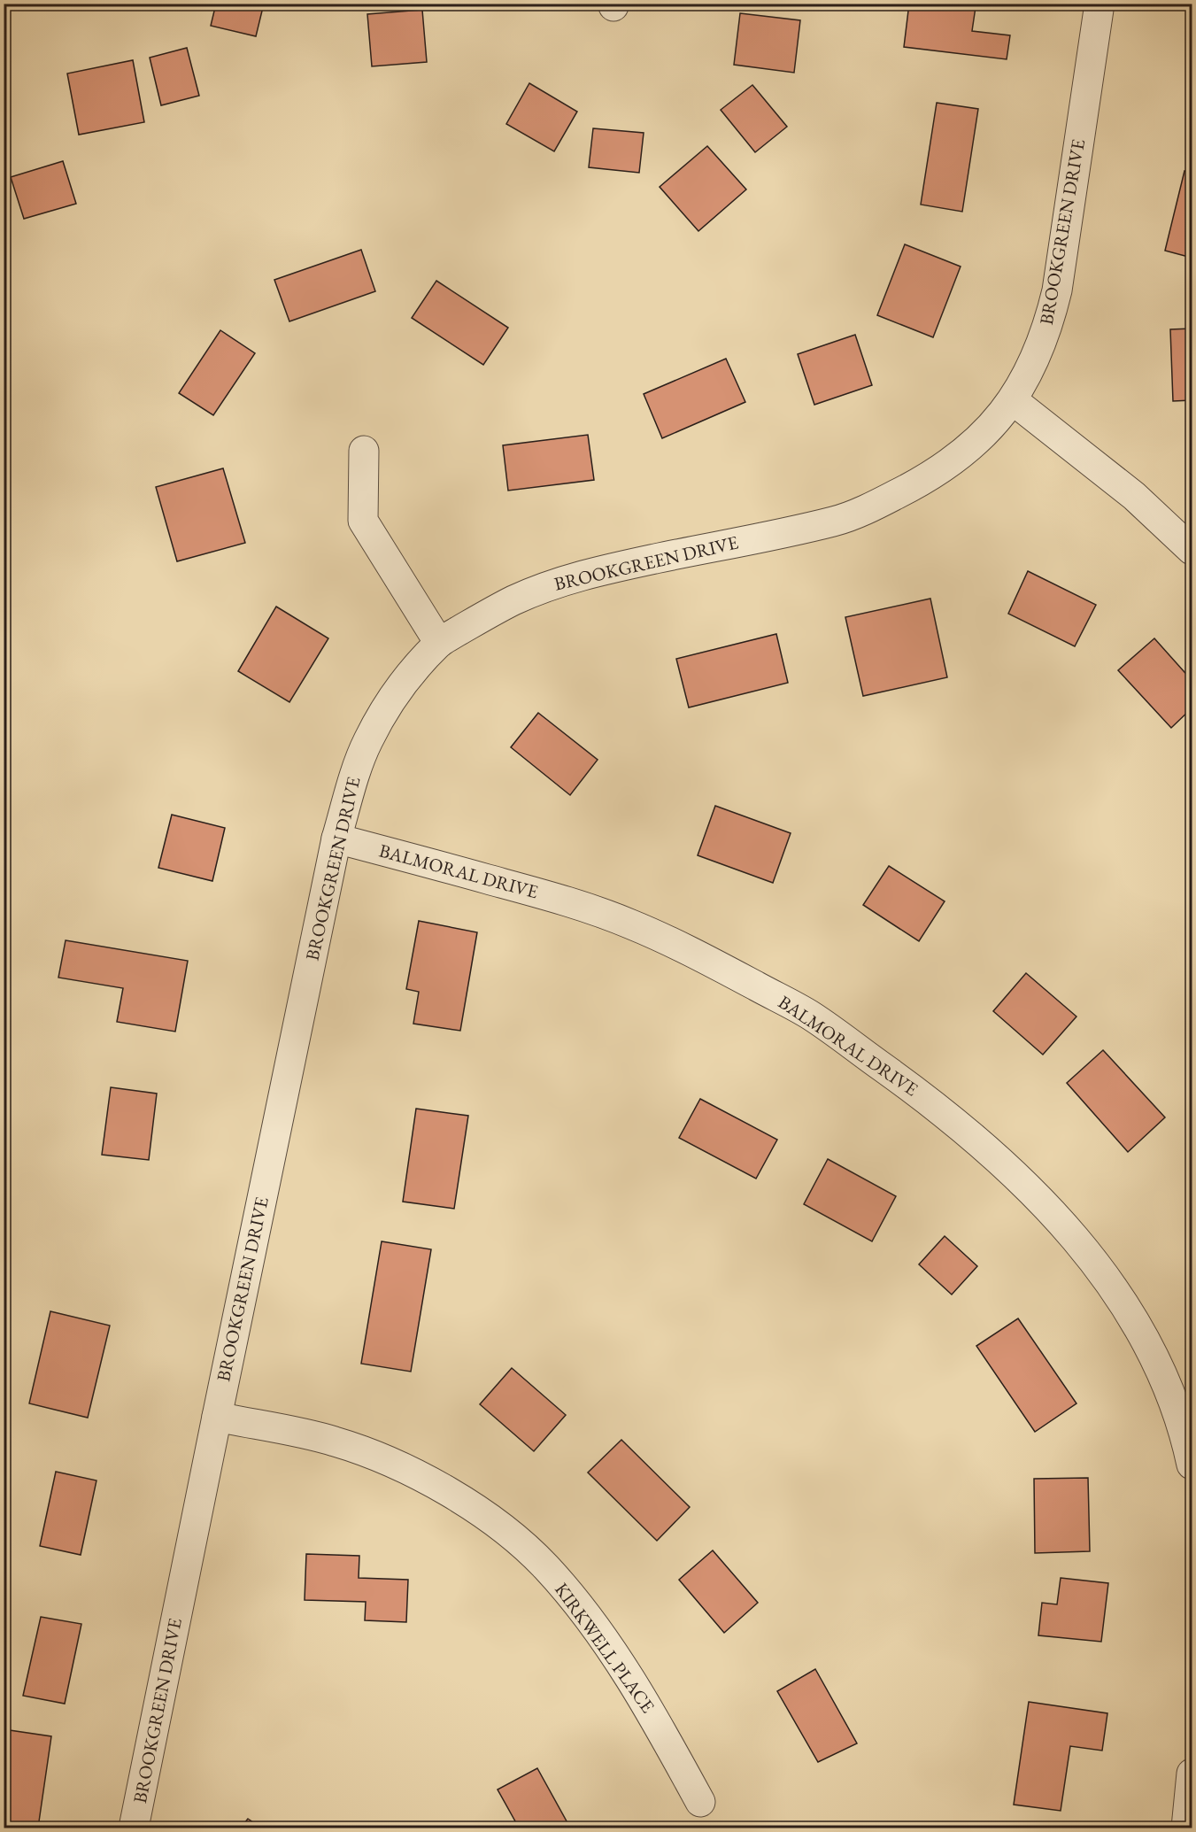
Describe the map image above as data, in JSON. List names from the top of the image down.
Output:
{
  "streets": {
    "street": ["BROOKGREEN DRIVE", "BALMORAL DRIVE", "KIRKWELL PLACE"]
  },
  "crossings": [
    ["BROOKGREEN DRIVE", "BALMORAL DRIVE"],
    ["BROOKGREEN DRIVE", "KIRKWELL PLACE"]
  ]
}
